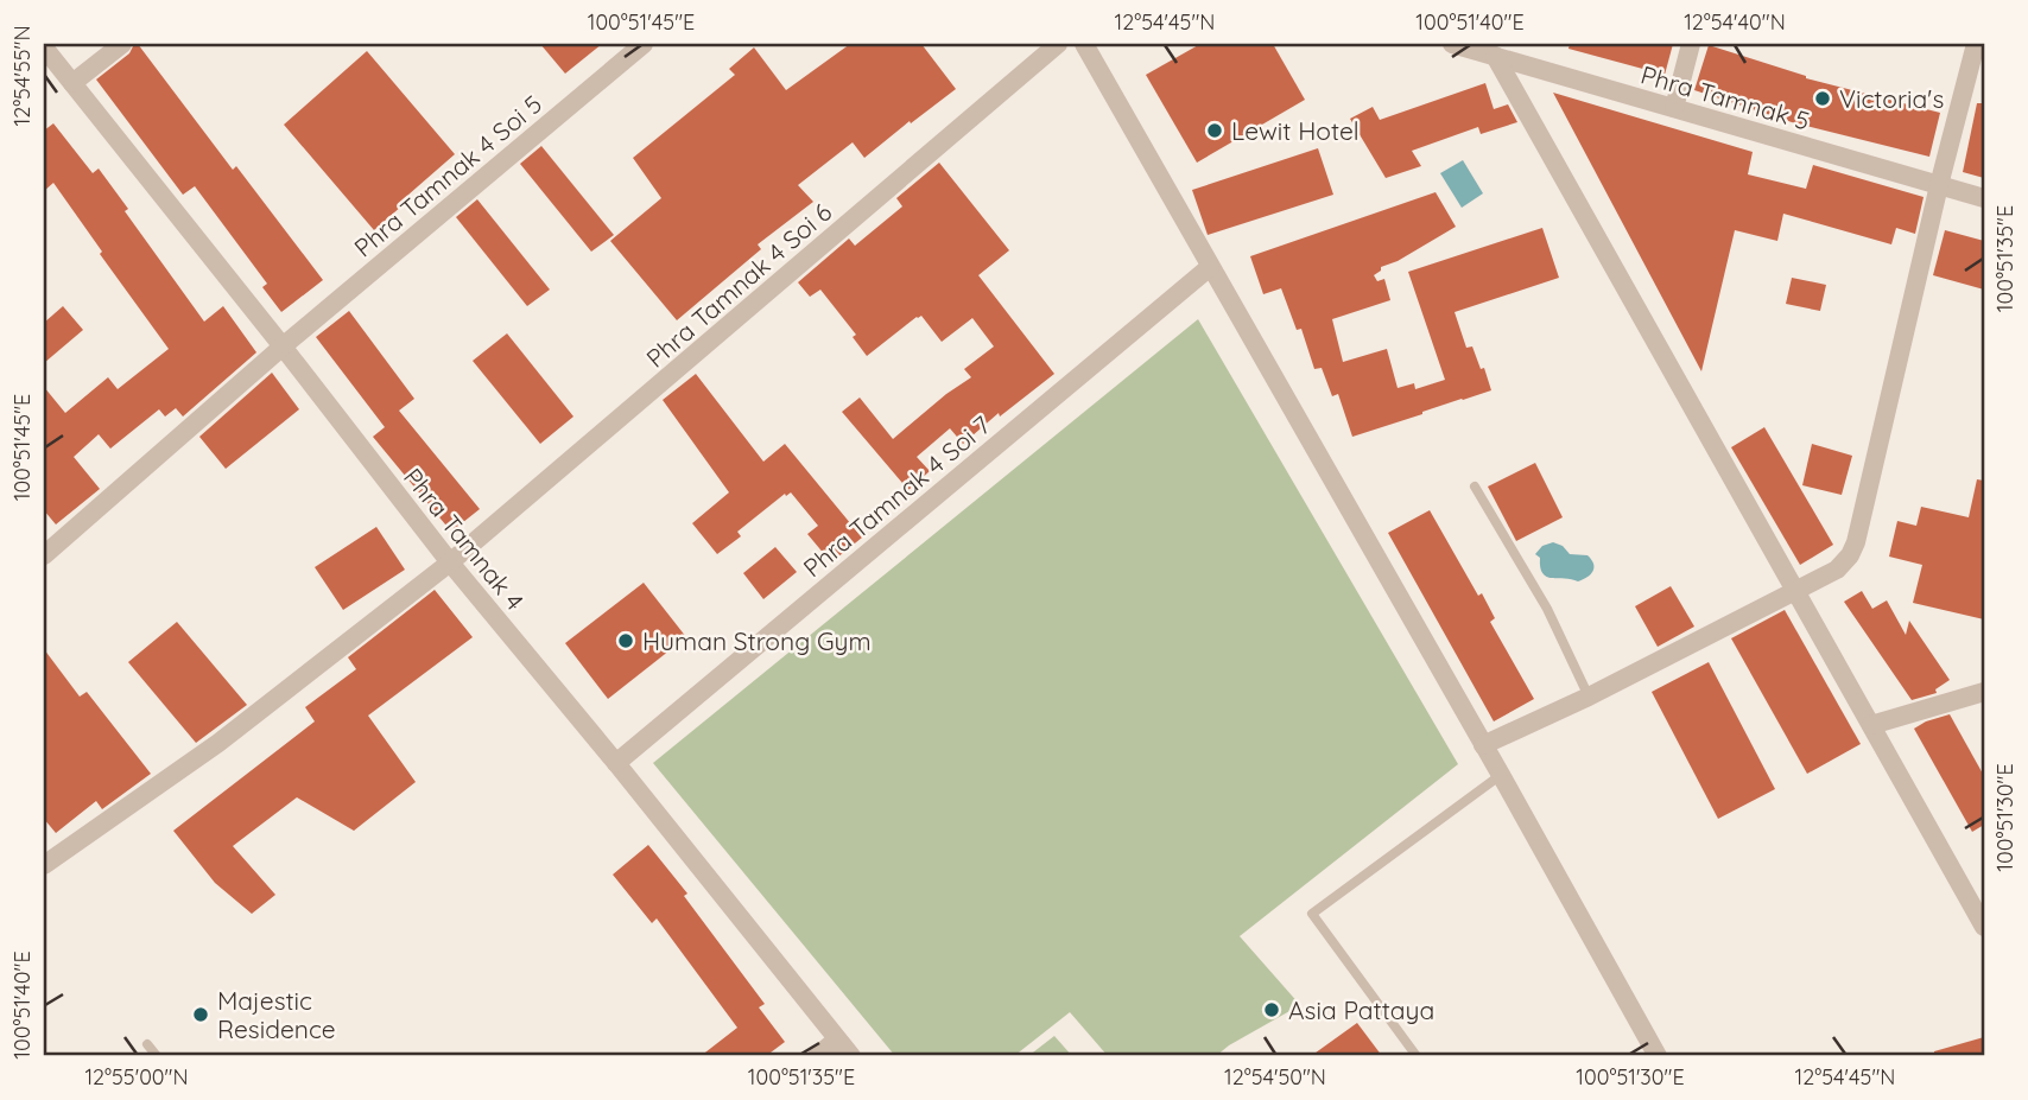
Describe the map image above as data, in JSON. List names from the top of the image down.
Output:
{
  "streets": {
    "street": [
      "Phra Tamnak 5",
      "Phra Tamnak 4 Soi 5",
      "Phra Tamnak 4 Soi 6",
      "Phra Tamnak 4 Soi 7",
      "Phra Tamnak 4"
    ]
  },
  "crossings": [
    ["Phra Tamnak 4 Soi 5", "Phra Tamnak 4"],
    ["Phra Tamnak 4 Soi 6", "Phra Tamnak 4"],
    ["Phra Tamnak 4 Soi 7", "Phra Tamnak 4"]
  ],
  "places": [
    "Victoria's",
    "Lewit Hotel",
    "Human Strong Gym",
    "Asia Pattaya",
    "Majestic Residence"
  ],
  "coordinates": [
    "100°51'45\"E",
    "12°54'45\"N",
    "100°51'40\"E",
    "12°54'40\"N",
    "12°54'55\"N",
    "100°51'35\"E",
    "100°51'30\"E",
    "12°55'00\"N",
    "12°54'50\"N"
  ]
}
